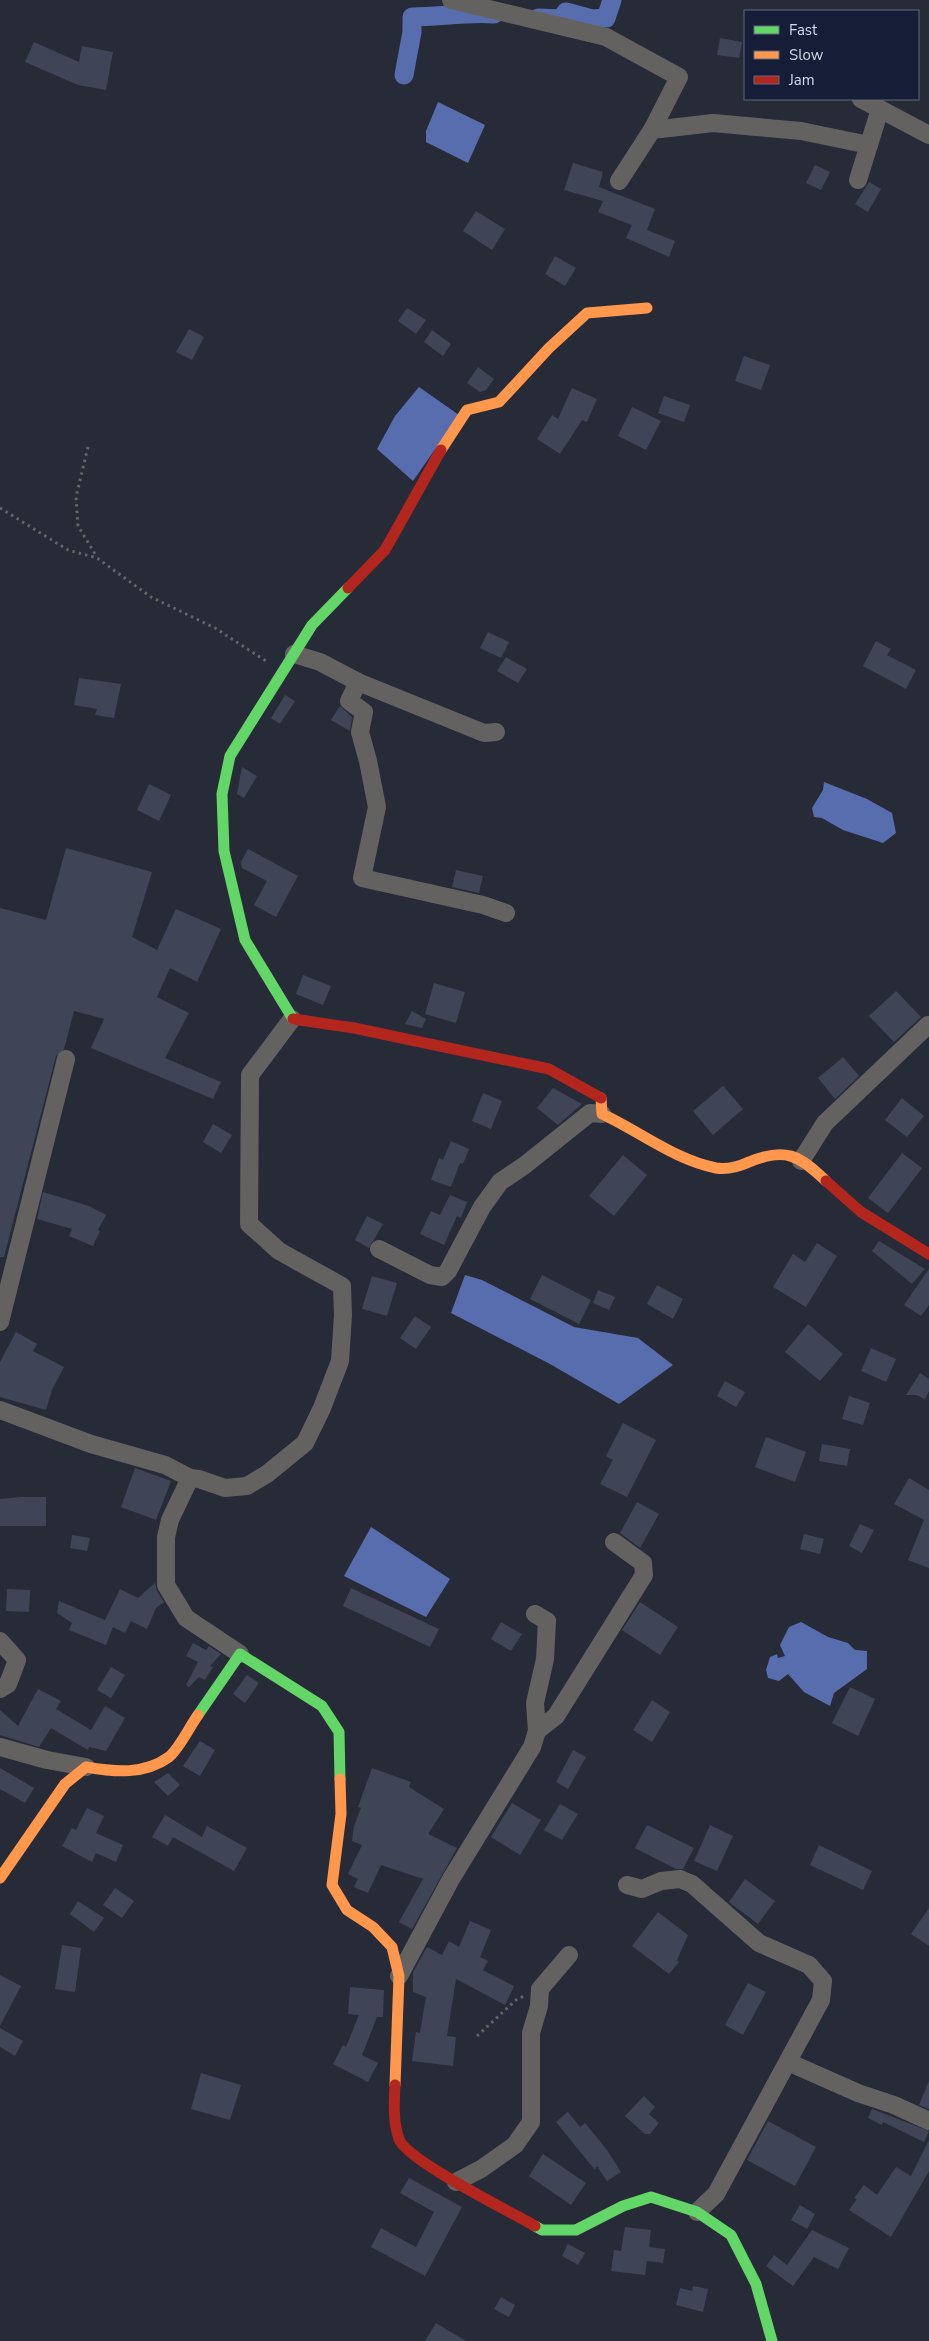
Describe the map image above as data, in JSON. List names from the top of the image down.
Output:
{
  "legend": ["Fast", "Slow", "Jam"]
}
